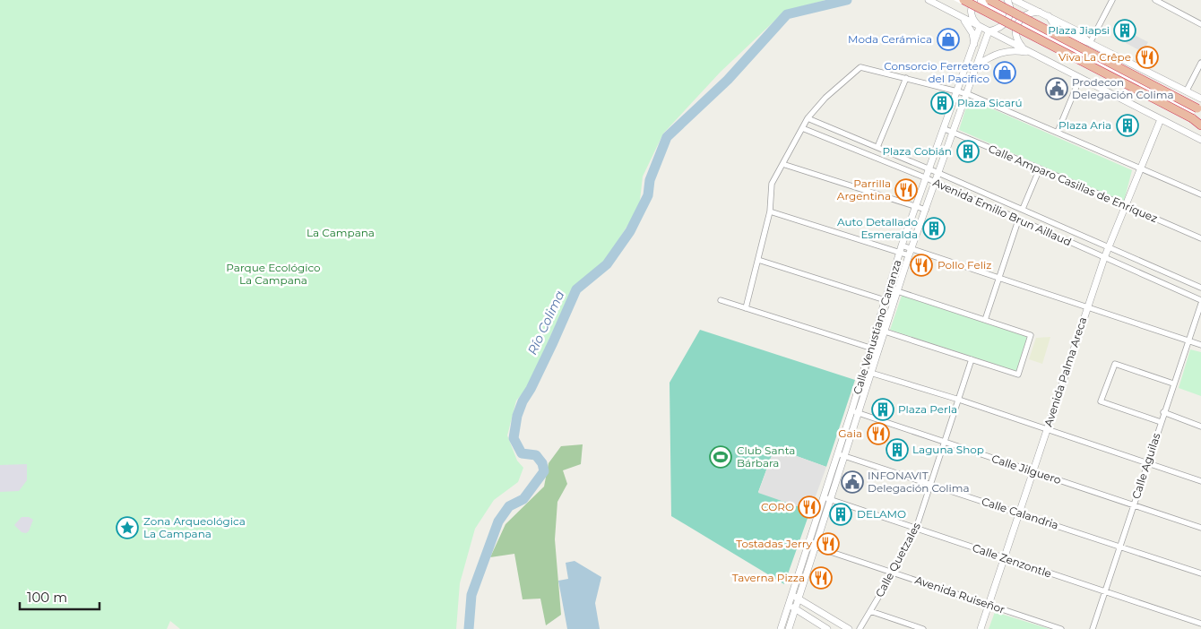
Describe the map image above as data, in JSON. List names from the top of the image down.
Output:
{
  "streets": {
    "street": [
      "Calle Amparo Casillas de Enríquez",
      "Avenida Emilio Brun Aillaud",
      "Calle Venustiano Carranza",
      "Avenida Palma Areca",
      "Calle Aguilas",
      "Calle Jilguero",
      "Calle Calandria",
      "Calle Quetzales",
      "Calle Zenzontle",
      "Avenida Ruiseñor"
    ]
  },
  "crossings": [
    ["Calle Amparo Casillas de Enríquez", "Calle Venustiano Carranza"],
    ["Calle Amparo Casillas de Enríquez", "Avenida Palma Areca"],
    ["Avenida Emilio Brun Aillaud", "Calle Venustiano Carranza"],
    ["Avenida Emilio Brun Aillaud", "Avenida Palma Areca"],
    ["Calle Venustiano Carranza", "Calle Jilguero"],
    ["Calle Venustiano Carranza", "Calle Calandria"],
    ["Calle Venustiano Carranza", "Calle Zenzontle"],
    ["Calle Venustiano Carranza", "Avenida Ruiseñor"],
    ["Avenida Palma Areca", "Calle Jilguero"],
    ["Avenida Palma Areca", "Calle Calandria"],
    ["Avenida Palma Areca", "Calle Zenzontle"],
    ["Avenida Palma Areca", "Avenida Ruiseñor"],
    ["Calle Aguilas", "Calle Jilguero"],
    ["Calle Aguilas", "Calle Calandria"],
    ["Calle Aguilas", "Calle Zenzontle"],
    ["Calle Jilguero", "Calle Quetzales"],
    ["Calle Calandria", "Calle Quetzales"],
    ["Calle Quetzales", "Calle Zenzontle"],
    ["Calle Quetzales", "Avenida Ruiseñor"]
  ],
  "water": ["Río Colima"],
  "parks": ["La Campana", "Parque Ecológico La Campana"],
  "places": {
    "building": [
      "Plaza Jiapsi",
      "Plaza Sicarú",
      "Plaza Aria",
      "Plaza Cobián",
      "Auto Detallado Esmeralda",
      "Plaza Perla",
      "Laguna Shop",
      "DELAMO"
    ],
    "shop": ["Moda Cerámica", "Consorcio Ferretero del Pacifico"],
    "restaurant": [
      "Viva La Crêpe",
      "Parrilla Argentina",
      "Pollo Feliz",
      "Gaia",
      "CORO",
      "Tostadas Jerry",
      "Taverna Pizza"
    ],
    "public building": ["Prodecon Delegación Colima", "INFONAVIT Delegación Colima"],
    "sports": ["Club Santa Bárbara"],
    "place": ["Zona Arqueológica La Campana"]
  },
  "scale_bar": "100 m"
}
